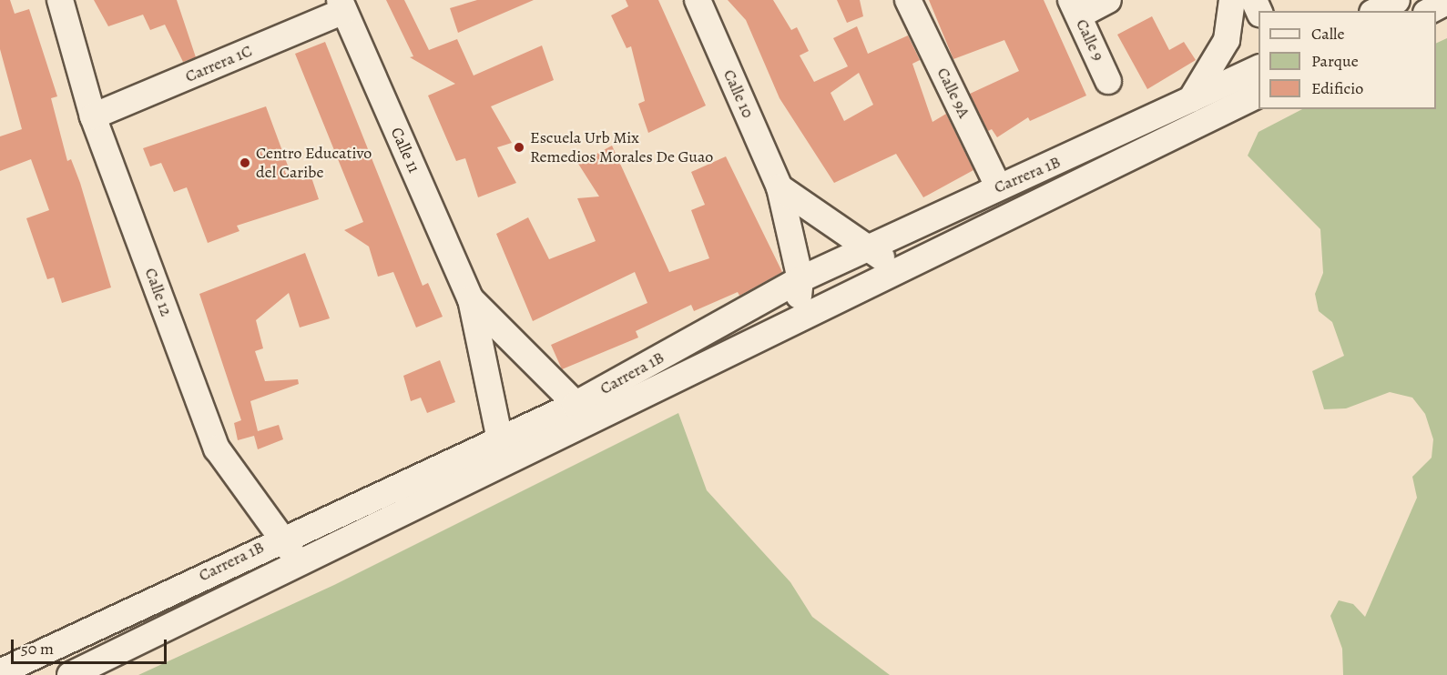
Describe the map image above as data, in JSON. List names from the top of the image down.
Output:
{
  "streets": {
    "street": [
      "Calle 9",
      "Carrera 1C",
      "Calle 9A",
      "Calle 10",
      "Calle 11",
      "Carrera 1B",
      "Calle 12"
    ]
  },
  "crossings": [
    ["Carrera 1C", "Calle 11"],
    ["Carrera 1C", "Calle 12"],
    ["Calle 9A", "Carrera 1B"],
    ["Calle 10", "Carrera 1B"],
    ["Carrera 1B", "Calle 12"]
  ],
  "places": ["Escuela Urb Mix Remedios Morales De Guao", "Centro Educativo del Caribe"],
  "legend": ["Calle", "Parque", "Edificio"],
  "scale_bar": "50 m"
}
